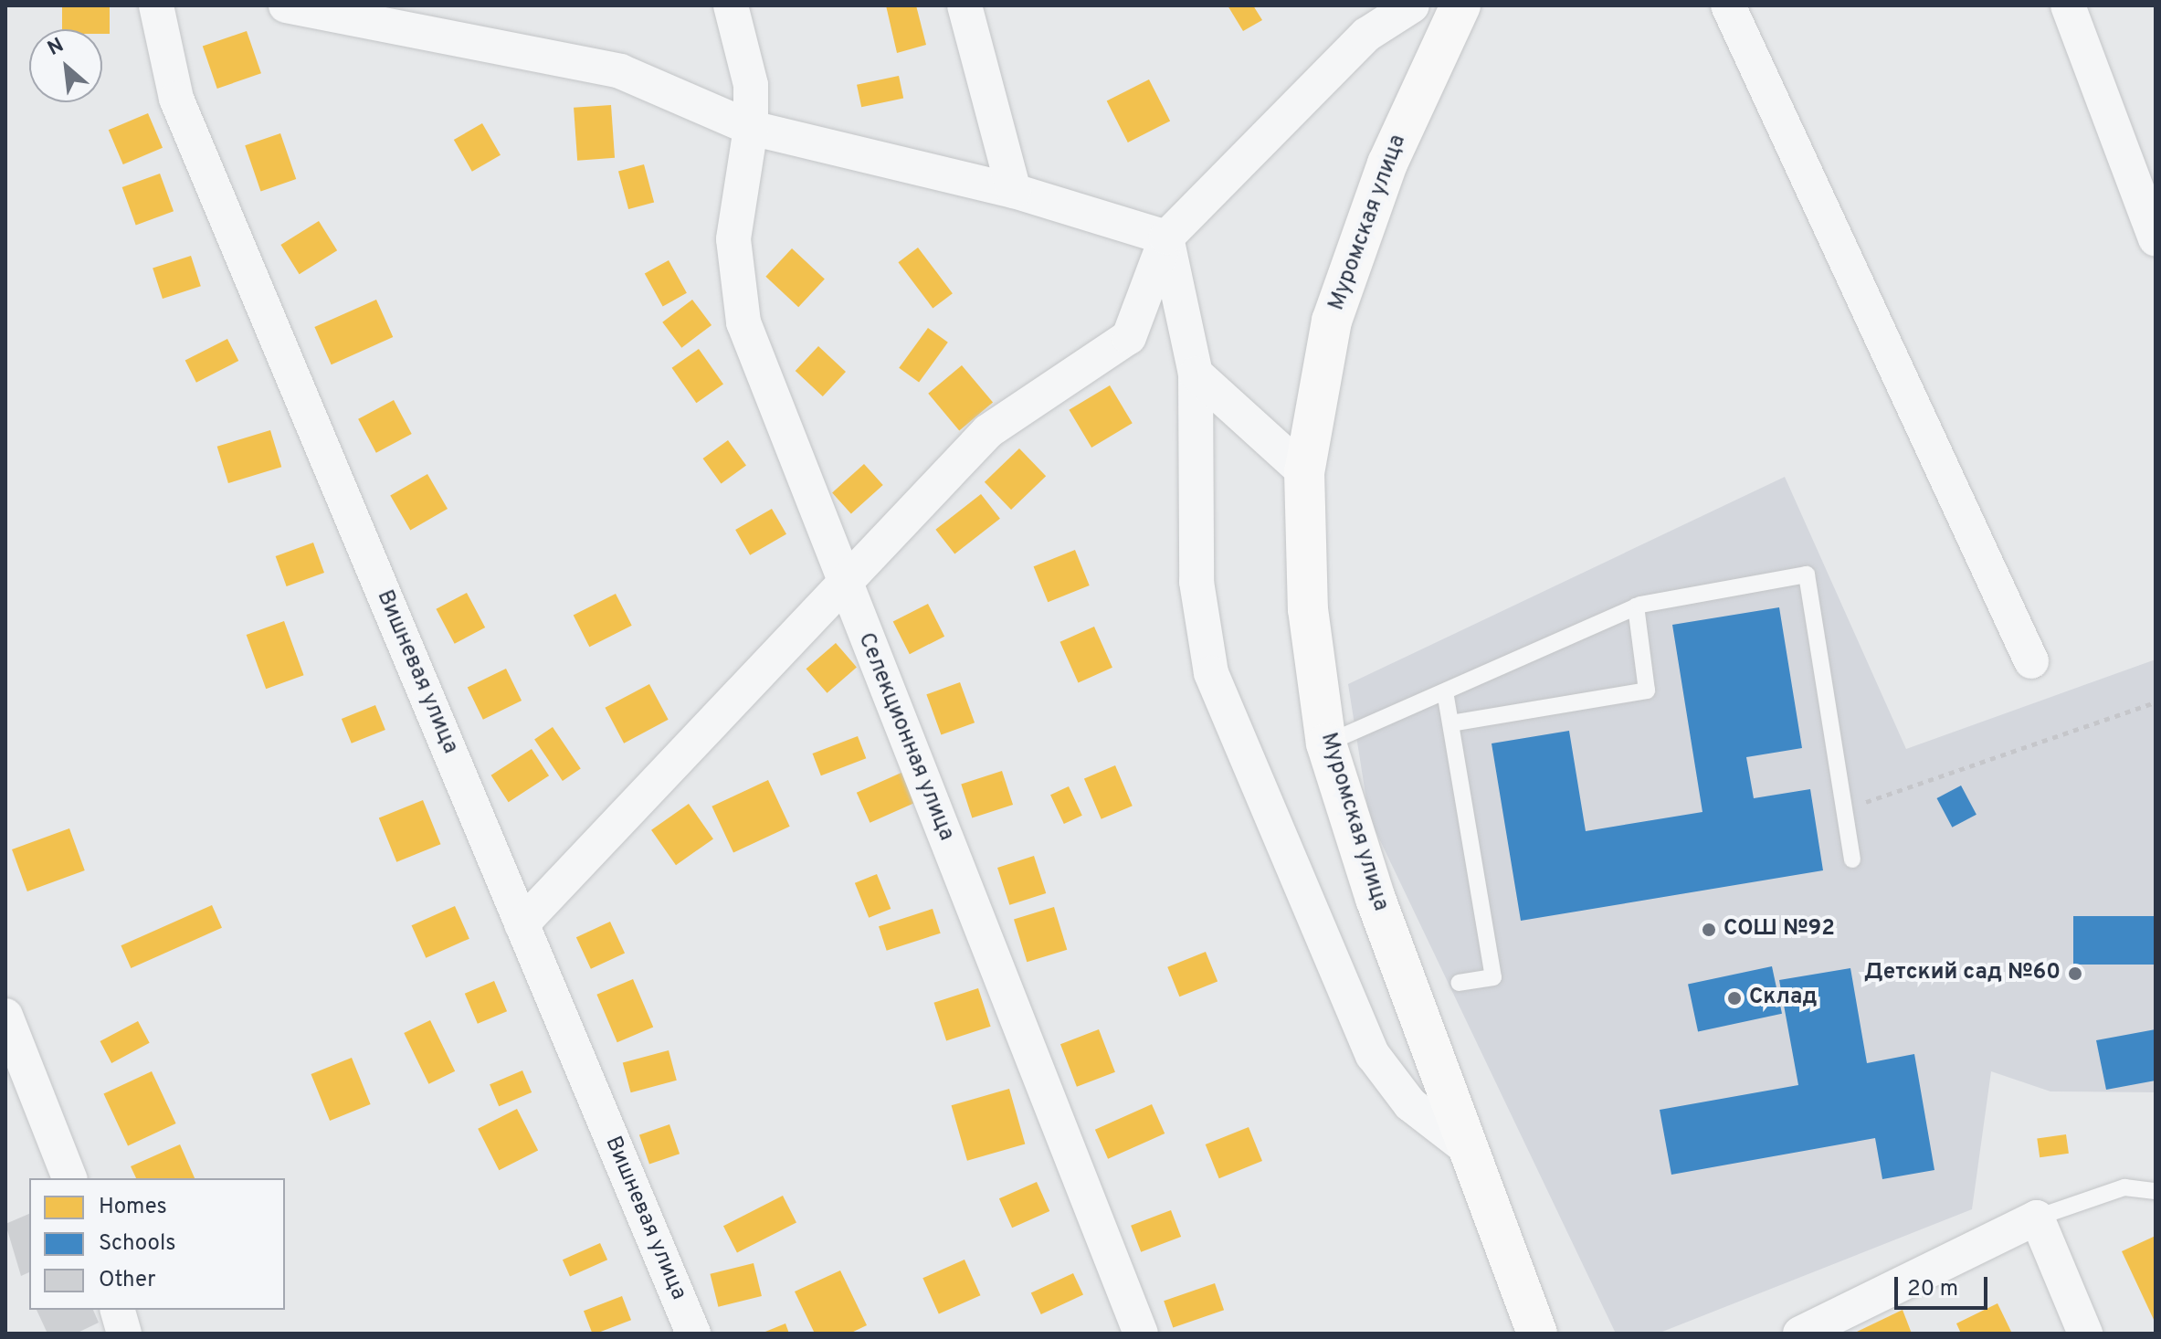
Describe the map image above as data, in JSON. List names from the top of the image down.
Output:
{
  "streets": {
    "street": ["Муромская улица", "Вишневая улица", "Селекционная улица"]
  },
  "places": ["СОШ №92", "Детский сад №60", "Склад"],
  "legend": ["Homes", "Schools", "Other"],
  "scale_bar": "20 m",
  "north": "top left"
}
